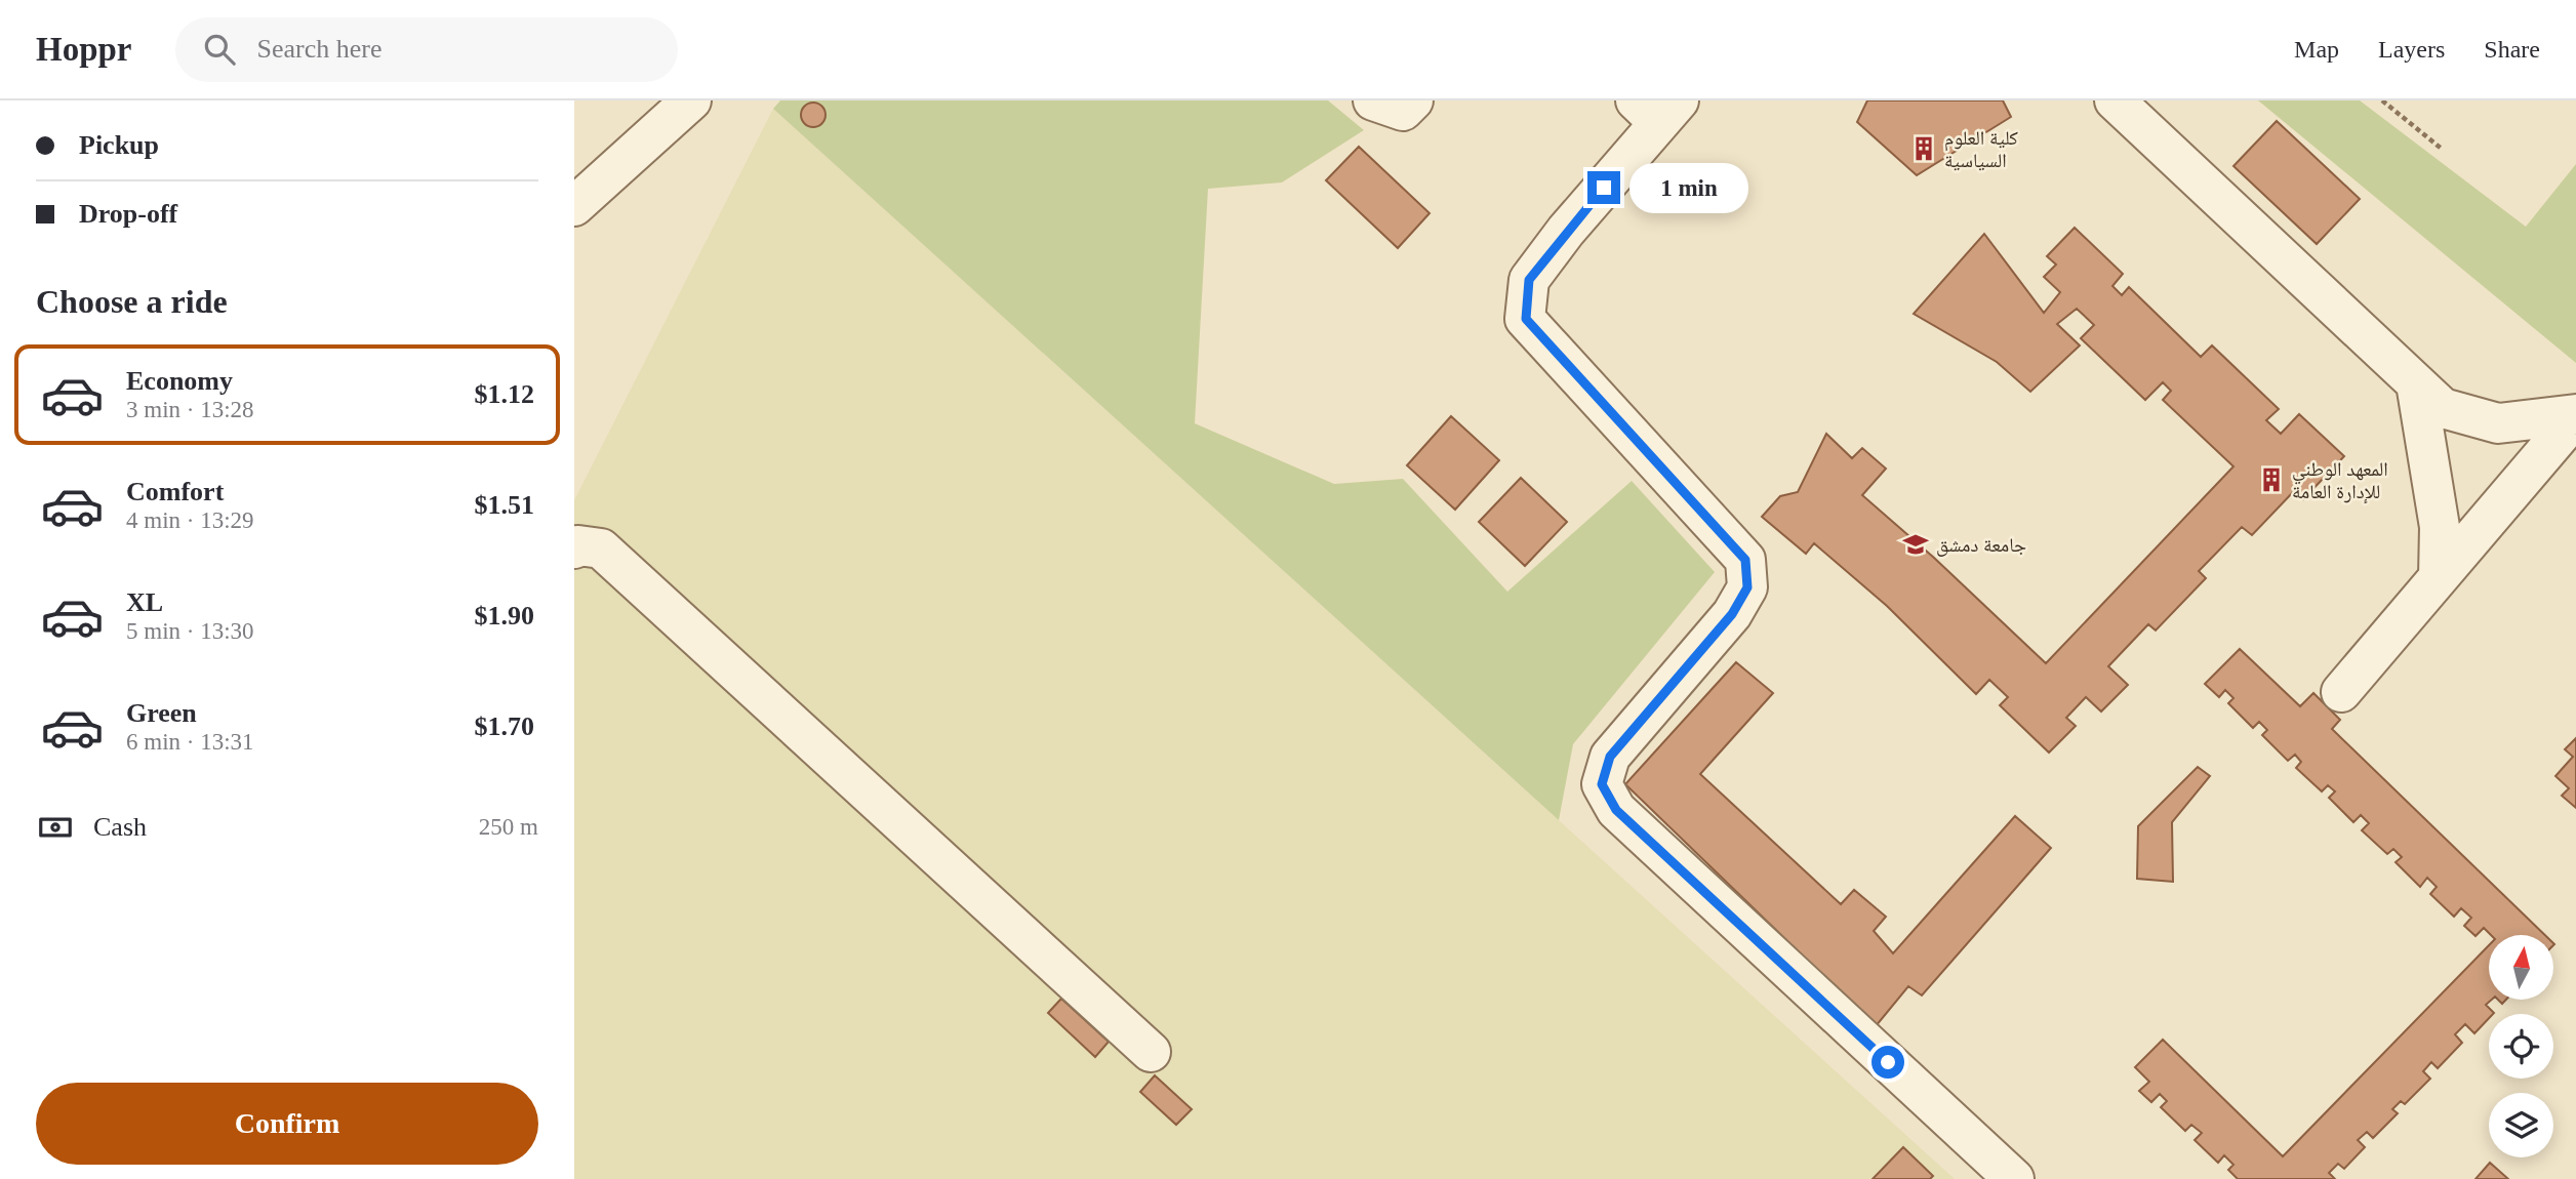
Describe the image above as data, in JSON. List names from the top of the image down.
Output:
{
  "places": {
    "building": ["كلية العلوم السياسية", "المعهد الوطني للإدارة العامة"],
    "school or university": ["جامعة دمشق"]
  },
  "north": "top",
  "page": {
    "header": "Hoppr",
    "search": "Search here",
    "nav": ["Map", "Layers", "Share"],
    "banner": ["Pickup", "Drop-off"],
    "bubble": "1 min",
    "heading": "Choose a ride",
    "list": [
      {
        "name": "Economy",
        "note": "3 min · 13:28",
        "value": "$1.12"
      },
      {
        "name": "Comfort",
        "note": "4 min · 13:29",
        "value": "$1.51"
      },
      {
        "name": "XL",
        "note": "5 min · 13:30",
        "value": "$1.90"
      },
      {
        "name": "Green",
        "note": "6 min · 13:31",
        "value": "$1.70"
      }
    ],
    "pay": ["Cash", "250 m"],
    "buttons": "Confirm"
  }
}
